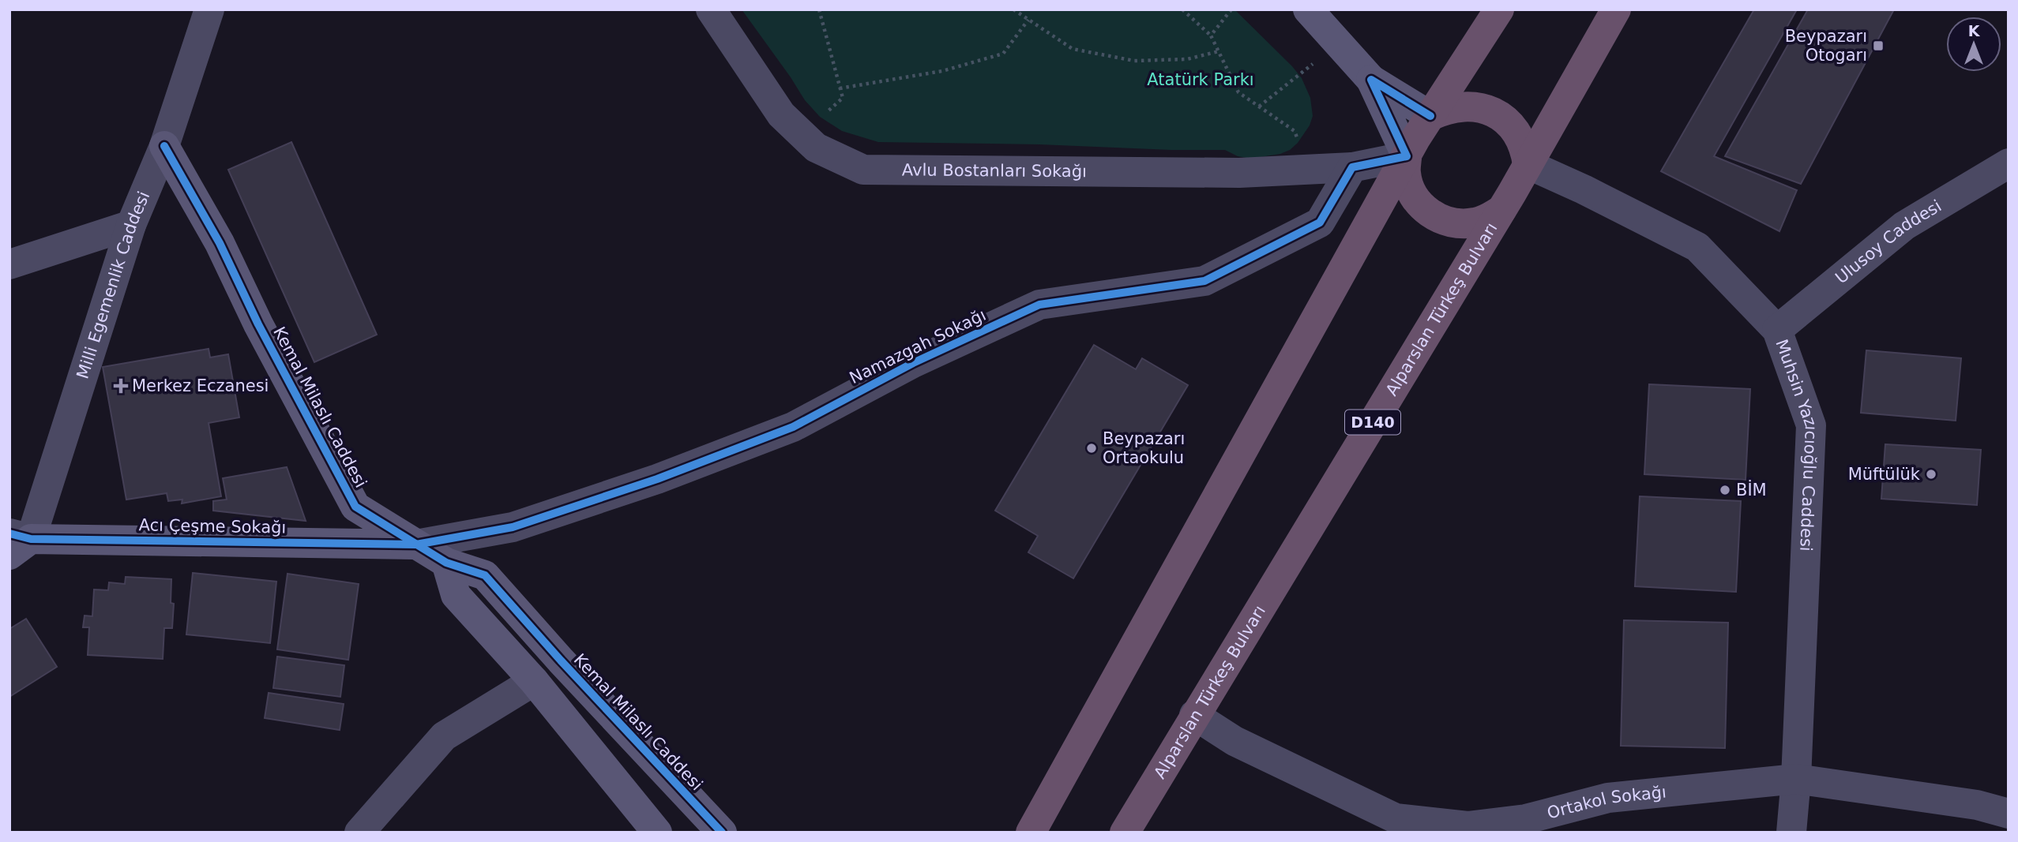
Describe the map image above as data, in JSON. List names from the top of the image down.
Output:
{
  "streets": {
    "highway": ["Alparslan Türkeş Bulvarı", "D140"],
    "street": [
      "Avlu Bostanları Sokağı",
      "Ulusoy Caddesi",
      "Milli Egemenlik Caddesi",
      "Namazgah Sokağı",
      "Kemal Milaslı Caddesi",
      "Muhsin Yazıcıoğlu Caddesi",
      "Acı Çeşme Sokağı",
      "Ortakol Sokağı"
    ]
  },
  "crossings": [
    ["Avlu Bostanları Sokağı", "Namazgah Sokağı"],
    ["Ulusoy Caddesi", "Muhsin Yazıcıoğlu Caddesi"],
    ["Milli Egemenlik Caddesi", "Kemal Milaslı Caddesi"],
    ["Milli Egemenlik Caddesi", "Acı Çeşme Sokağı"],
    ["Alparslan Türkeş Bulvarı", "Muhsin Yazıcıoğlu Caddesi"],
    ["Alparslan Türkeş Bulvarı", "Ortakol Sokağı"],
    ["Namazgah Sokağı", "Kemal Milaslı Caddesi"],
    ["Namazgah Sokağı", "Acı Çeşme Sokağı"],
    ["Kemal Milaslı Caddesi", "Acı Çeşme Sokağı"],
    ["Muhsin Yazıcıoğlu Caddesi", "Ortakol Sokağı"]
  ],
  "parks": ["Atatürk Parkı"],
  "places": {
    "transit": ["Beypazarı Otogarı"],
    "health": ["Merkez Eczanesi"],
    "other": ["Beypazarı Ortaokulu", "Müftülük", "BİM"]
  },
  "north": "top"
}
